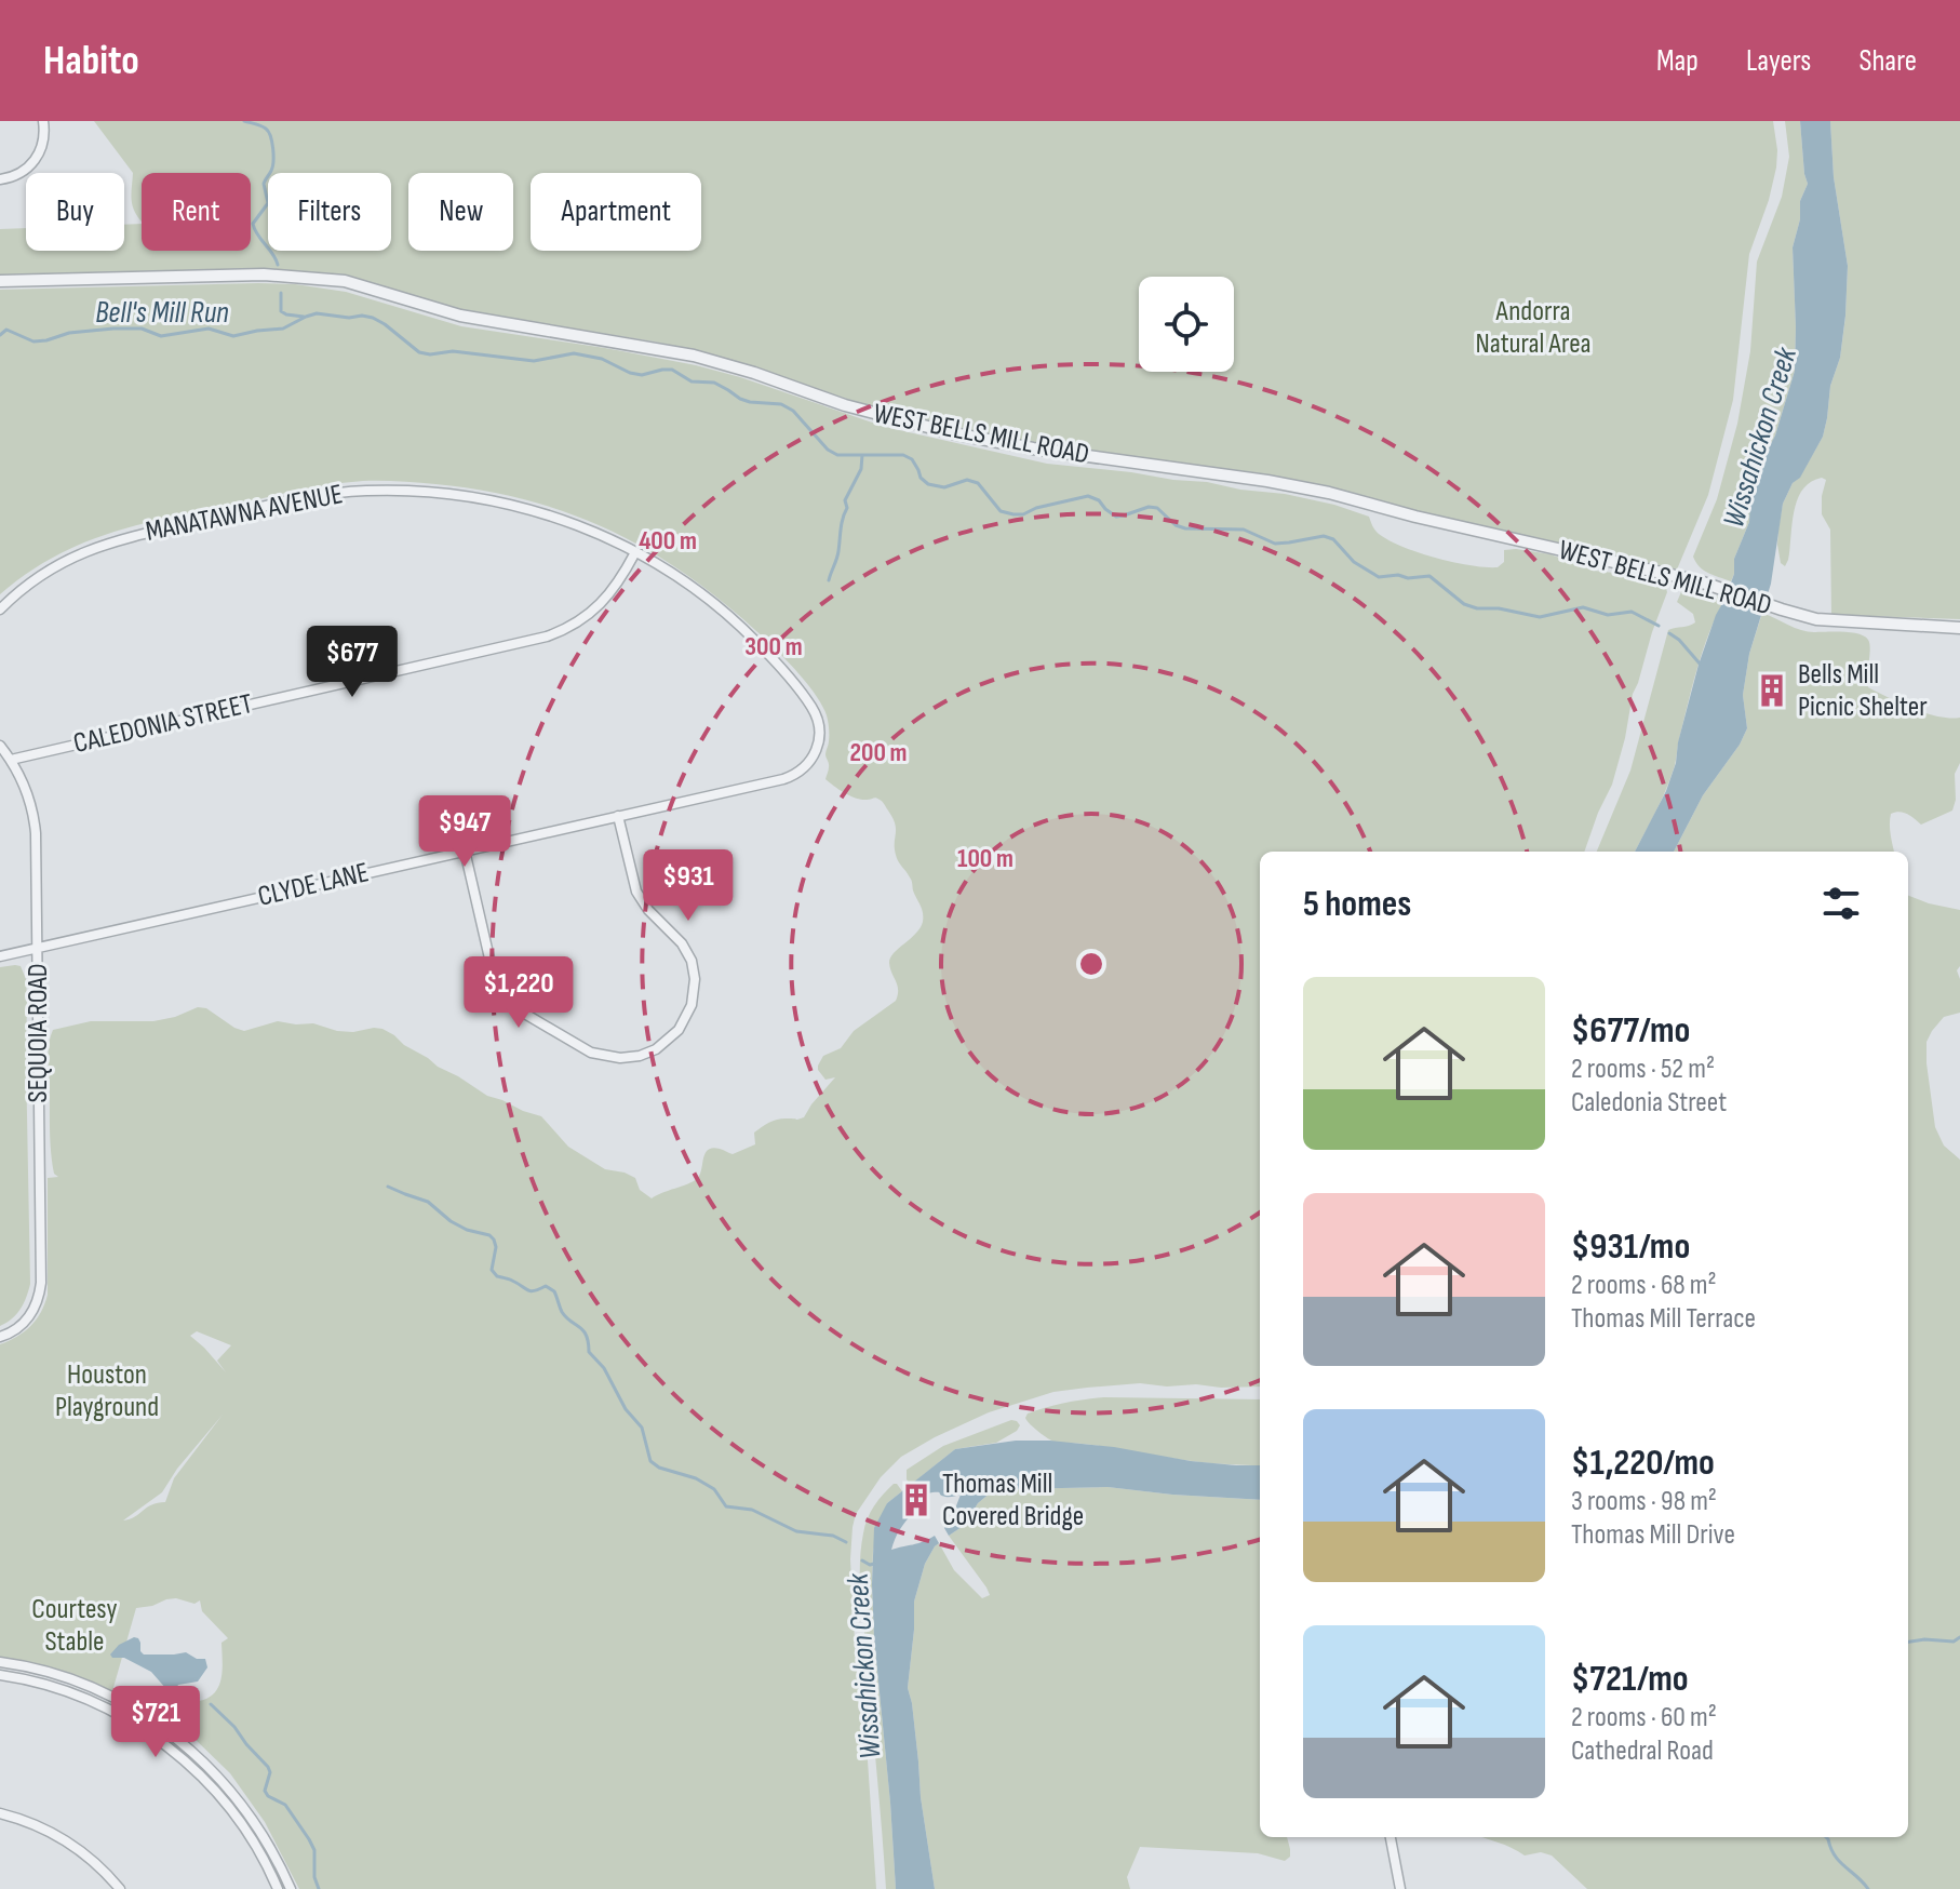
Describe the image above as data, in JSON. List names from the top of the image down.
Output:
{
  "streets": {
    "street": [
      "WEST BELLS MILL ROAD",
      "MANATAWNA AVENUE",
      "CALEDONIA STREET",
      "CLYDE LANE",
      "SEQUOIA ROAD"
    ]
  },
  "crossings": [
    ["MANATAWNA AVENUE", "CALEDONIA STREET"],
    ["MANATAWNA AVENUE", "CLYDE LANE"],
    ["CALEDONIA STREET", "SEQUOIA ROAD"],
    ["CLYDE LANE", "SEQUOIA ROAD"]
  ],
  "water": ["Bell's Mill Run", "Wissahickon Creek"],
  "parks": ["Andorra Natural Area", "Houston Playground", "Courtesy Stable"],
  "places": {
    "building": ["Bells Mill Picnic Shelter", "Thomas Mill Covered Bridge"]
  },
  "page": {
    "header": "Habito",
    "nav": ["Map", "Layers", "Share"],
    "chip": [
      "Buy",
      "Rent",
      "Filters",
      "New",
      "Apartment"
    ],
    "price": [
      "$677",
      "$947",
      "$931",
      "$1,220",
      "$721"
    ],
    "heading": "5 homes",
    "list": [
      {
        "name": "$677/mo",
        "note": "2 rooms · 52 m² · Caledonia Street"
      },
      {
        "name": "$931/mo",
        "note": "2 rooms · 68 m² · Thomas Mill Terrace"
      },
      {
        "name": "$1,220/mo",
        "note": "3 rooms · 98 m² · Thomas Mill Drive"
      },
      {
        "name": "$721/mo",
        "note": "2 rooms · 60 m² · Cathedral Road"
      }
    ]
  },
  "rings": [
    "400 m",
    "300 m",
    "200 m",
    "100 m"
  ]
}
